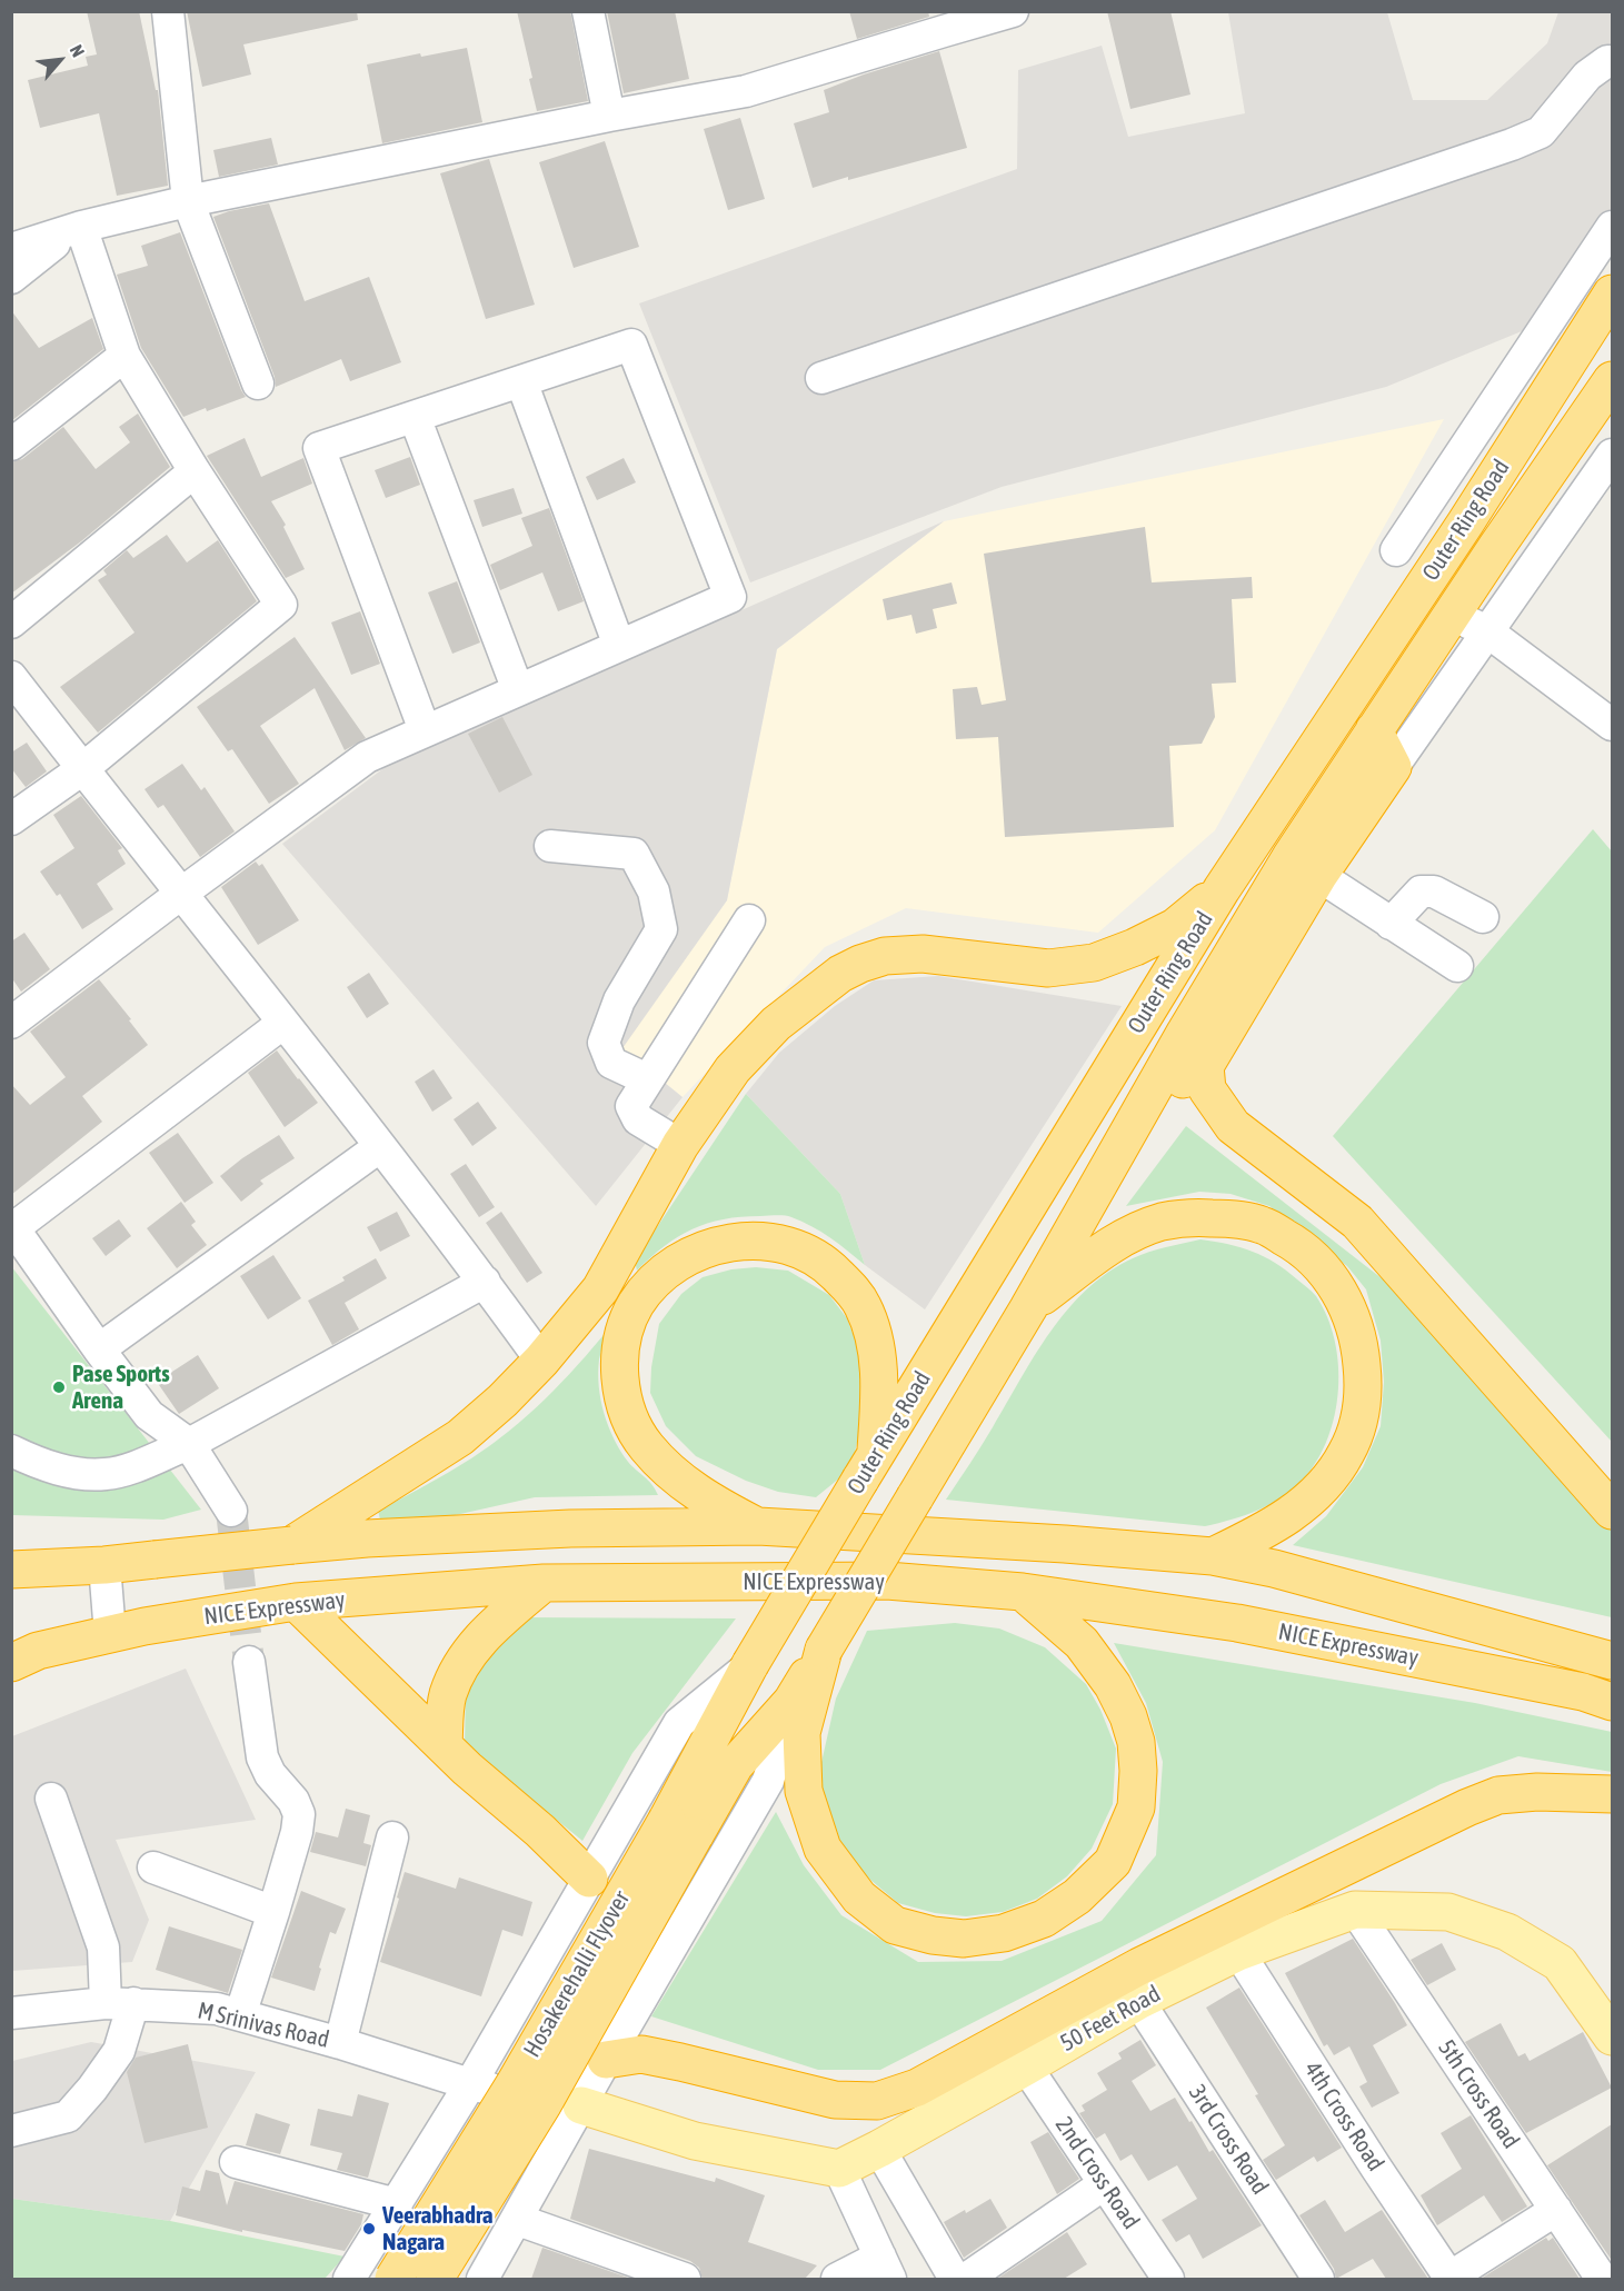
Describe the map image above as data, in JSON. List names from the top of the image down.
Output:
{
  "streets": {
    "highway": ["Outer Ring Road", "NICE Expressway", "Hosakerehalli Flyover"],
    "main road": ["50 Feet Road"],
    "street": [
      "M Srinivas Road",
      "5th Cross Road",
      "4th Cross Road",
      "3rd Cross Road",
      "2nd Cross Road"
    ]
  },
  "crossings": [
    ["Outer Ring Road", "Hosakerehalli Flyover"],
    ["50 Feet Road", "5th Cross Road"],
    ["50 Feet Road", "4th Cross Road"],
    ["50 Feet Road", "3rd Cross Road"],
    ["50 Feet Road", "2nd Cross Road"]
  ],
  "places": ["Pase Sports Arena", "Veerabhadra Nagara"],
  "north": "top right"
}
